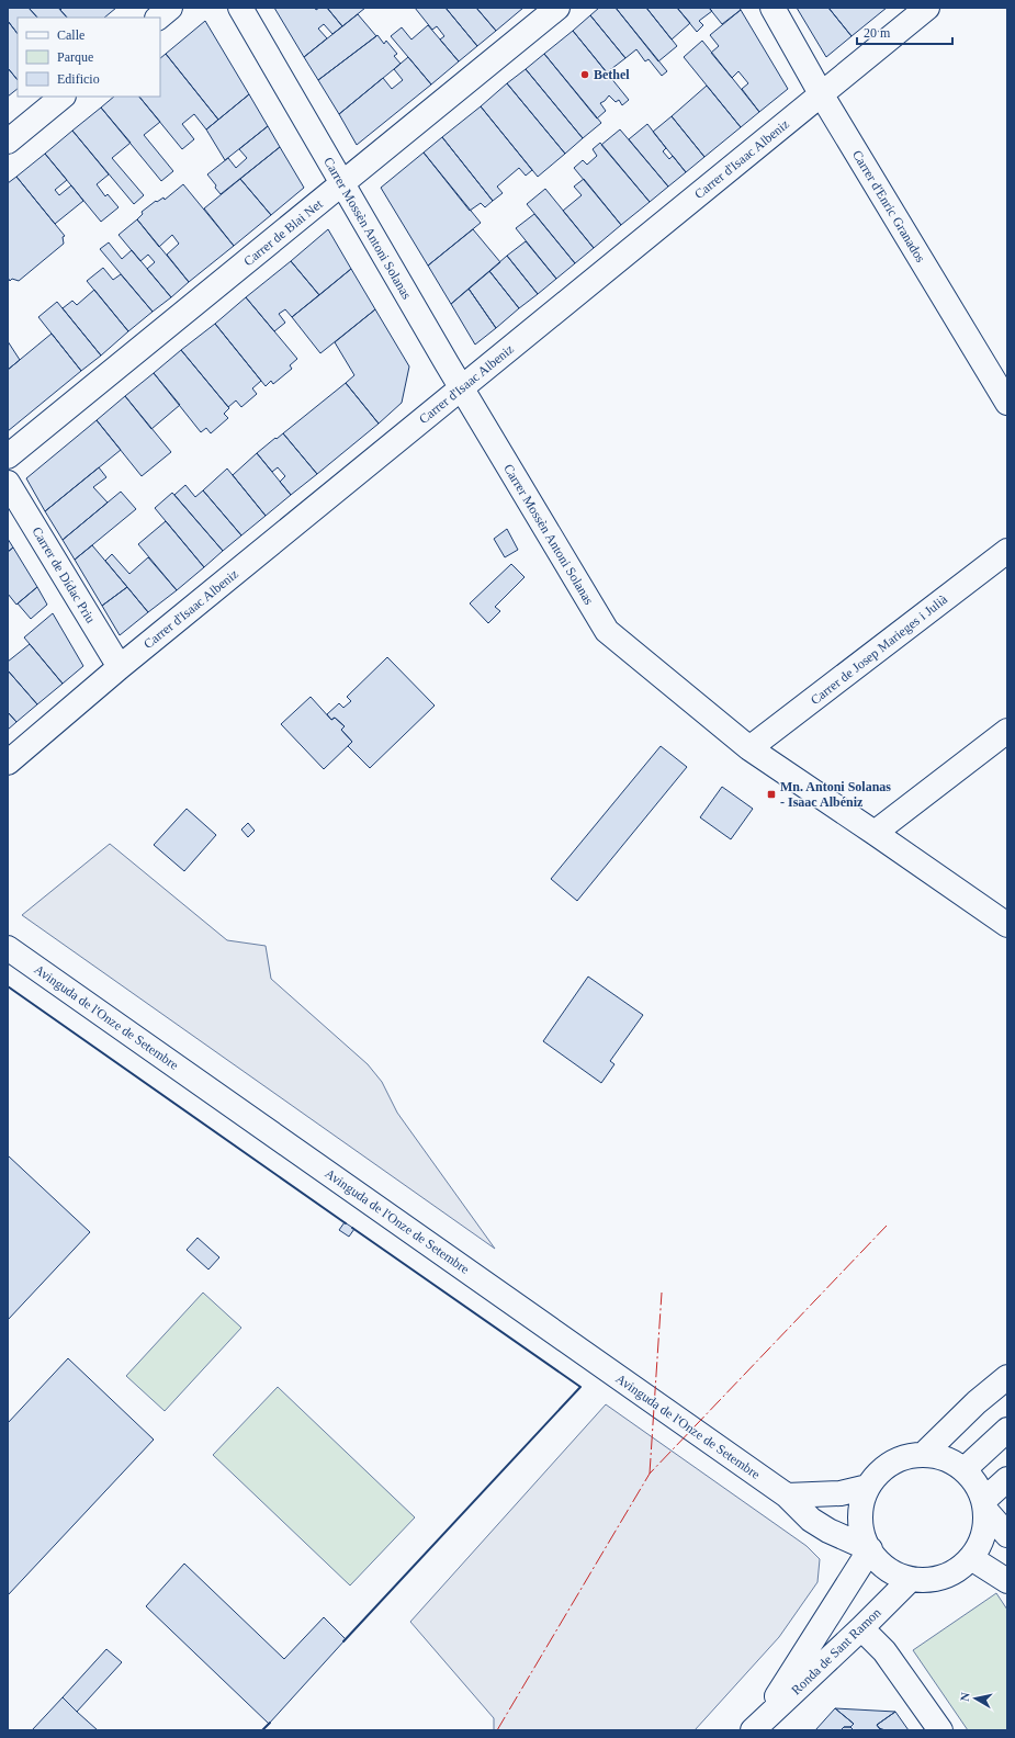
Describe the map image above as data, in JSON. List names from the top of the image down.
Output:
{
  "streets": {
    "street": [
      "Carrer d'Isaac Albeniz",
      "Carrer d'Enric Granados",
      "Carrer Mossèn Antoni Solanas",
      "Carrer de Blai Net",
      "Carrer de Dídac Priu",
      "Carrer de Josep Marieges i Julià",
      "Avinguda de l'Onze de Setembre",
      "Ronda de Sant Ramon"
    ]
  },
  "crossings": [
    ["Carrer d'Isaac Albeniz", "Carrer d'Enric Granados"],
    ["Carrer d'Isaac Albeniz", "Carrer Mossèn Antoni Solanas"],
    ["Carrer d'Isaac Albeniz", "Carrer de Dídac Priu"],
    ["Carrer Mossèn Antoni Solanas", "Carrer de Blai Net"],
    ["Carrer Mossèn Antoni Solanas", "Carrer de Josep Marieges i Julià"],
    ["Avinguda de l'Onze de Setembre", "Ronda de Sant Ramon"]
  ],
  "places": {
    "other": ["Bethel"],
    "transit": ["Mn. Antoni Solanas - Isaac Albéniz"]
  },
  "legend": ["Calle", "Parque", "Edificio"],
  "scale_bar": "20 m",
  "north": "left"
}
